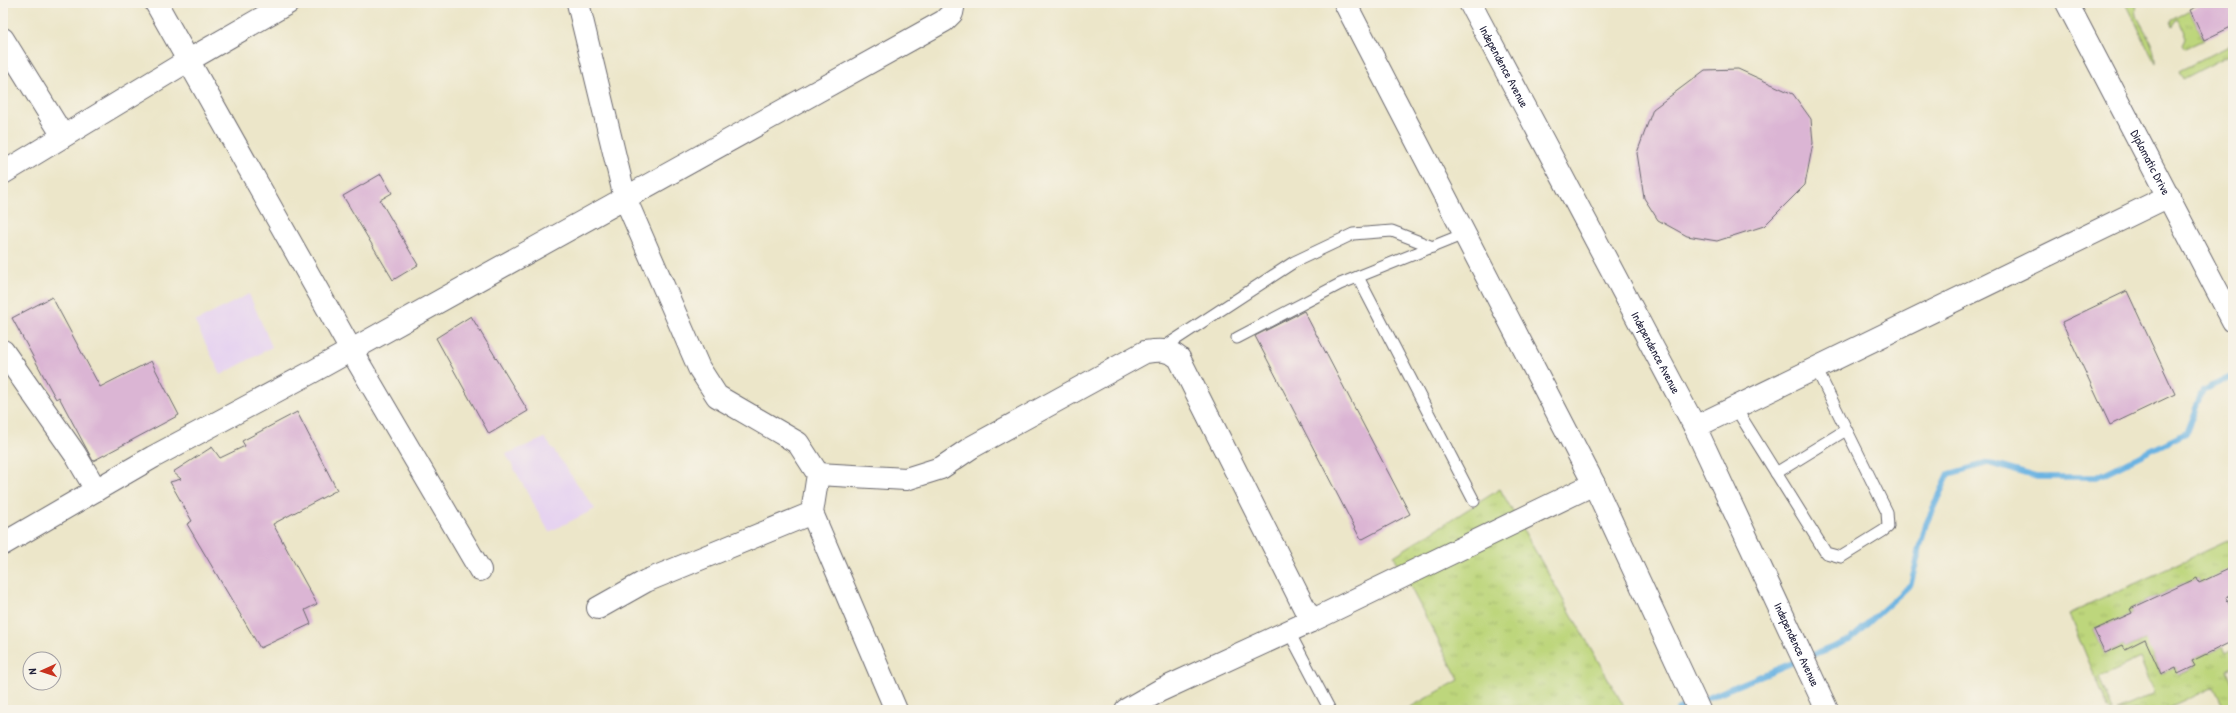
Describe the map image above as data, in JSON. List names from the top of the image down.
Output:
{
  "streets": {
    "street": ["Independence Avenue", "Diplomatic Drive"]
  },
  "north": "left"
}
